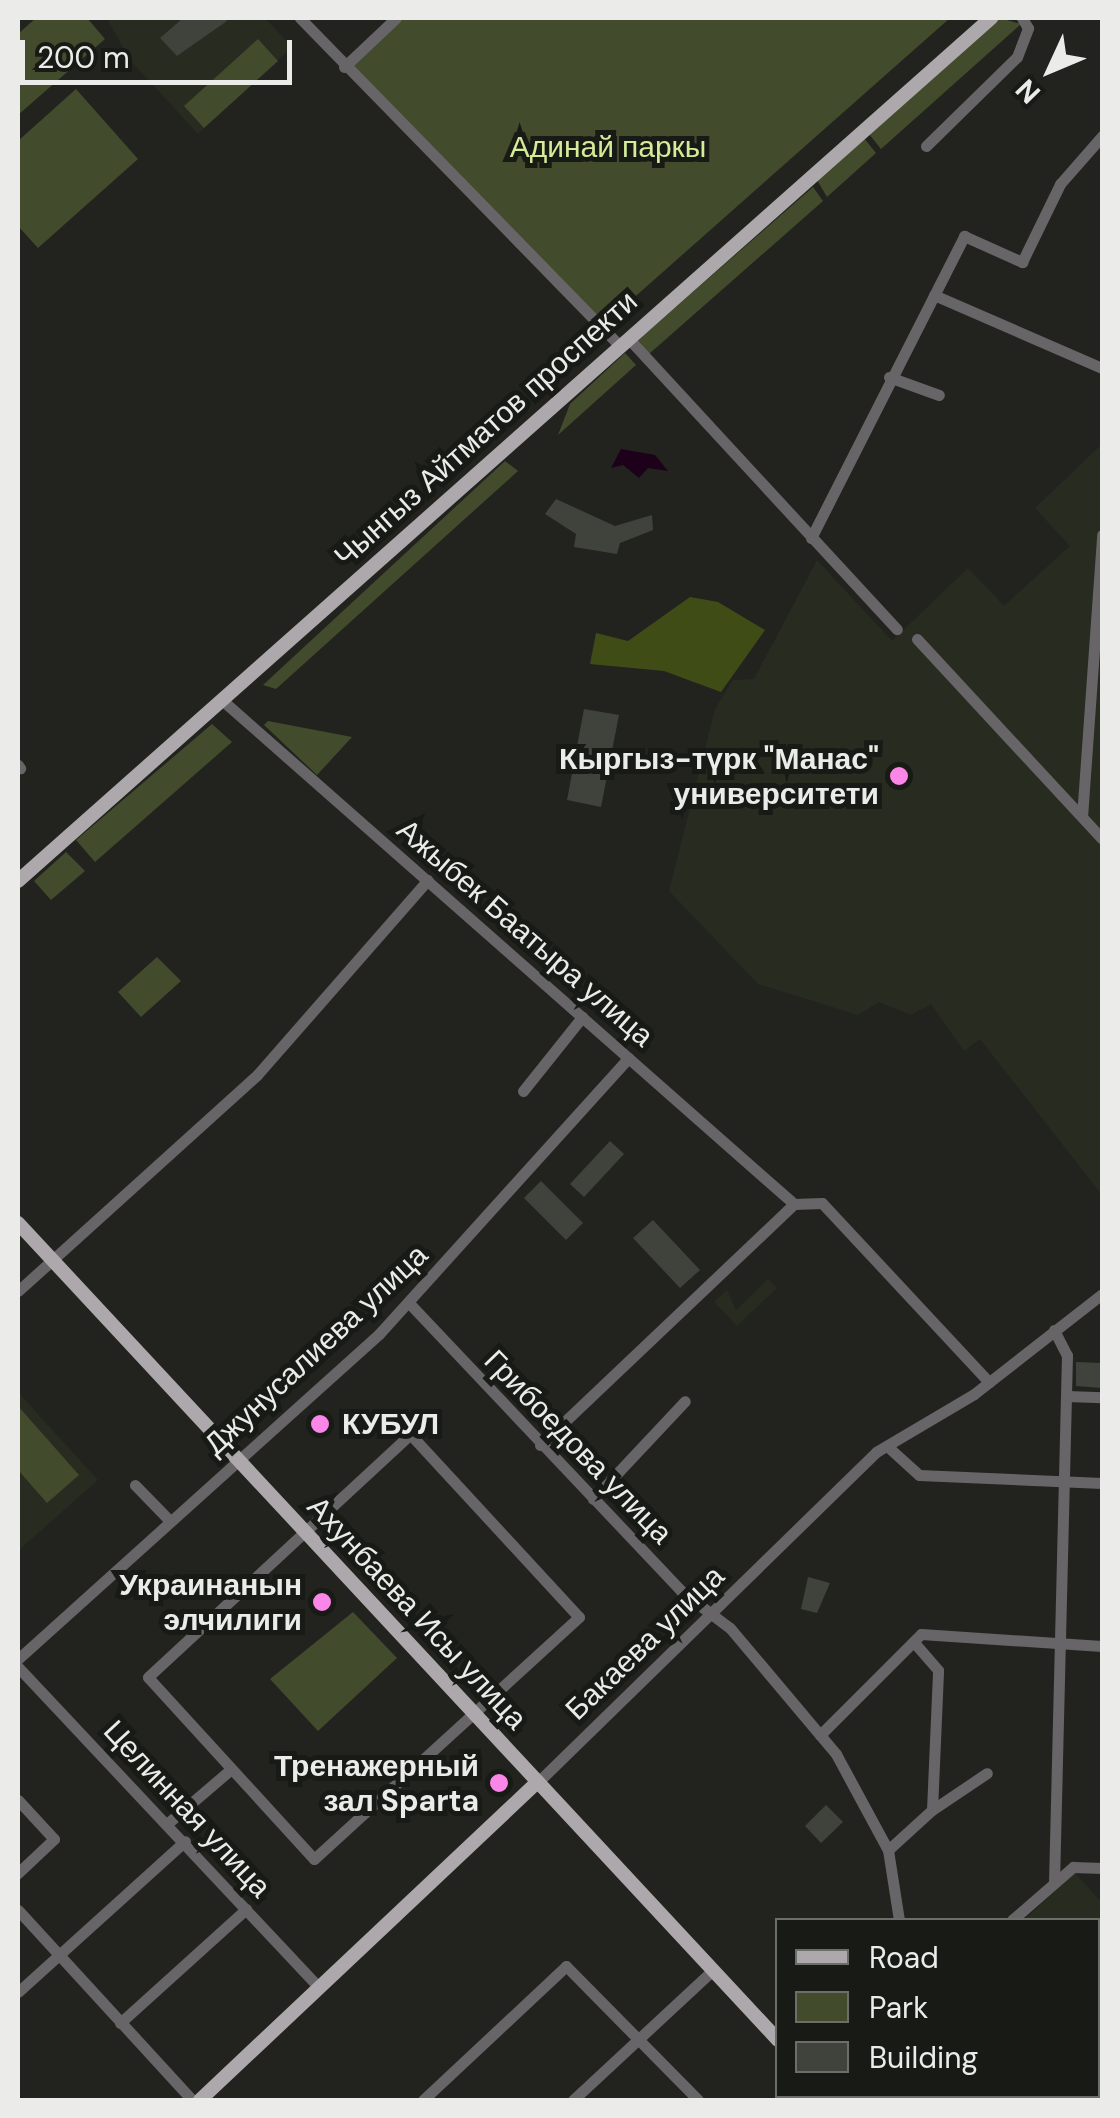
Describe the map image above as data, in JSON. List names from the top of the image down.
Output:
{
  "streets": {
    "main road": ["Чынгыз Айтматов проспекти", "Ахунбаева Исы улица", "Бакаева улица"],
    "street": [
      "Ажыбек Баатыра улица",
      "Джунусалиева улица",
      "Грибоедова улица",
      "Целинная улица"
    ]
  },
  "crossings": [
    ["Чынгыз Айтматов проспекти", "Ажыбек Баатыра улица"],
    ["Ажыбек Баатыра улица", "Джунусалиева улица"],
    ["Джунусалиева улица", "Грибоедова улица"],
    ["Джунусалиева улица", "Ахунбаева Исы улица"],
    ["Грибоедова улица", "Бакаева улица"],
    ["Ахунбаева Исы улица", "Бакаева улица"],
    ["Бакаева улица", "Целинная улица"]
  ],
  "parks": ["Адинай паркы"],
  "places": [
    "Кыргыз-түрк \"Манас\" университети",
    "КУБУЛ",
    "Украинанын элчилиги",
    "Тренажерный зал Sparta"
  ],
  "legend": ["Road", "Park", "Building"],
  "scale_bar": "200 m",
  "north": "bottom left"
}
